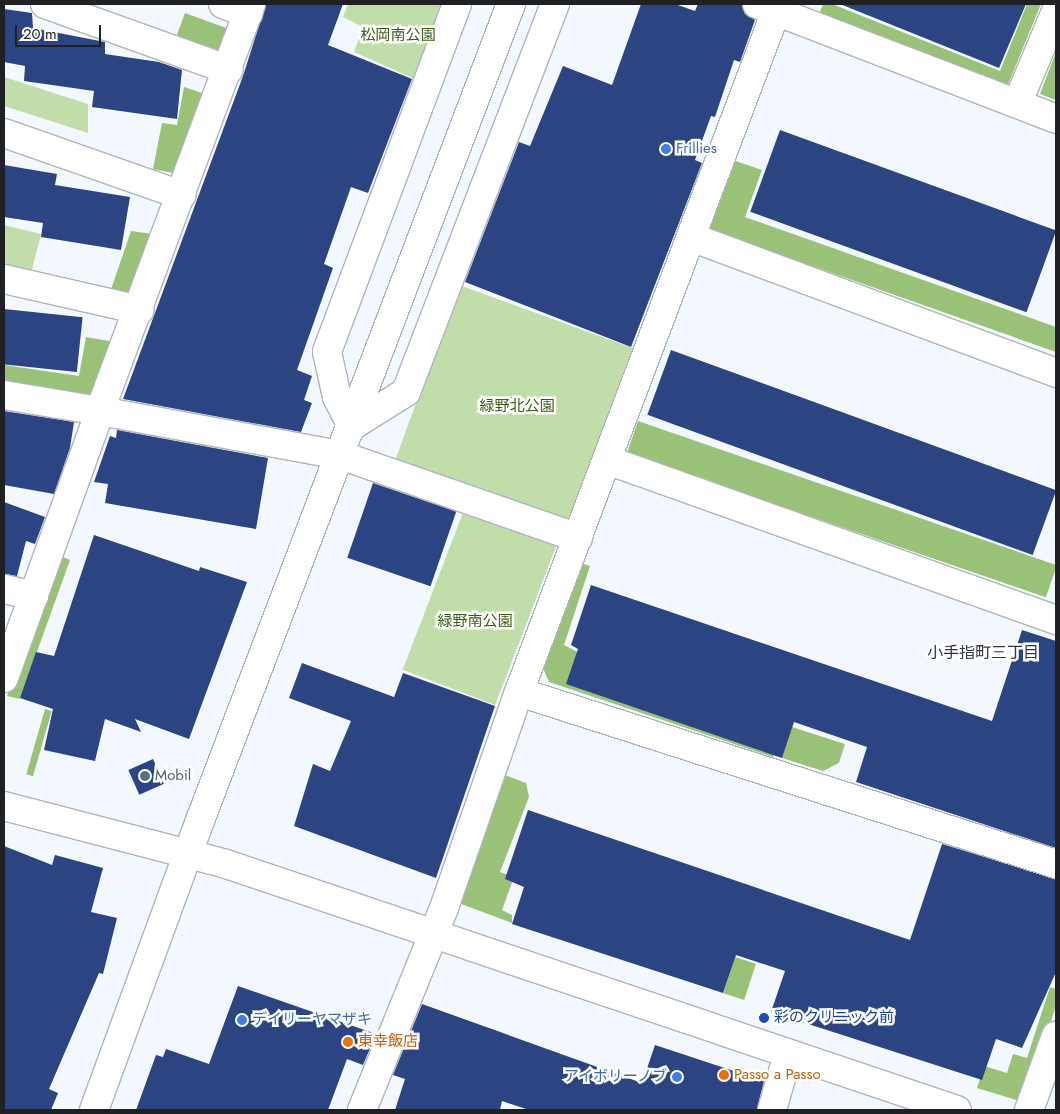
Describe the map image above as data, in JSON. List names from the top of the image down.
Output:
{
  "districts": ["小手指町三丁目"],
  "parks": ["松岡南公園", "緑野北公園", "緑野南公園"],
  "places": [
    "Frillies",
    "Mobil",
    "彩のクリニック前",
    "デイリーヤマザキ",
    "東幸飯店",
    "Passo a Passo",
    "アイボリーノブ"
  ],
  "scale_bar": "20 m"
}
